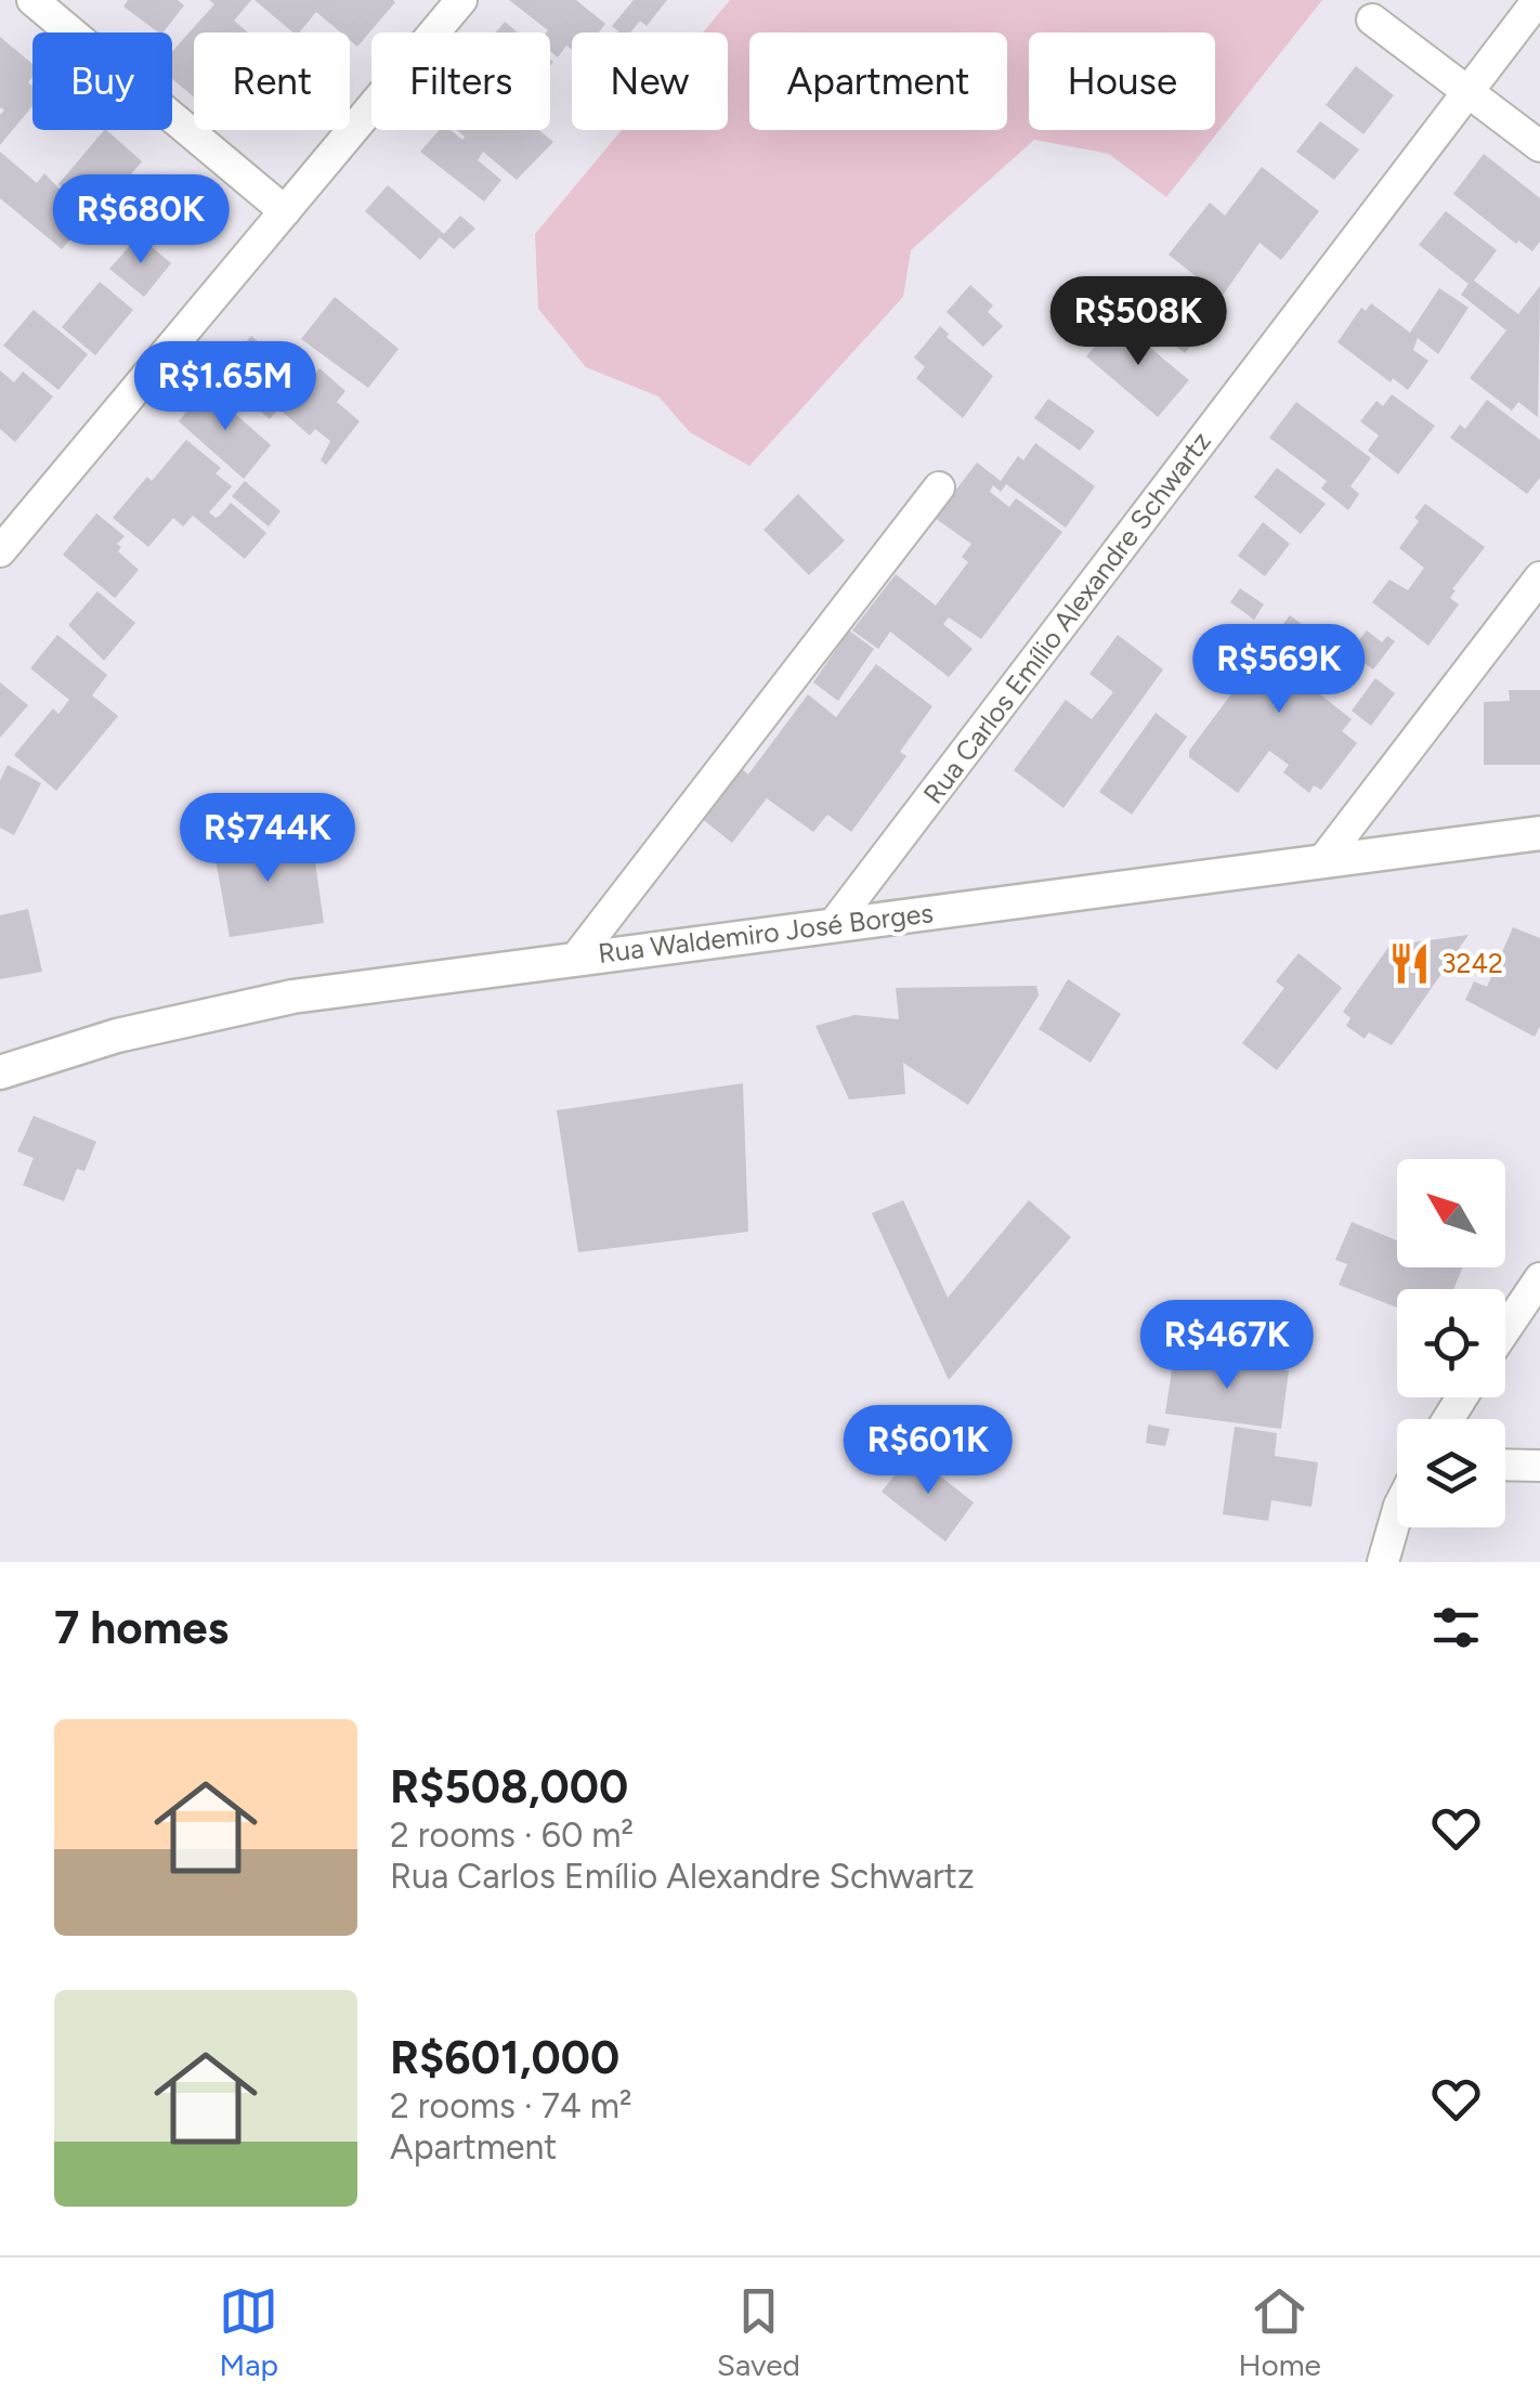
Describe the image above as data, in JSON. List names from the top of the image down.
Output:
{
  "streets": {
    "main road": ["Rua Waldemiro José Borges"],
    "street": ["Rua Carlos Emílio Alexandre Schwartz"]
  },
  "crossings": [
    ["Rua Carlos Emílio Alexandre Schwartz", "Rua Waldemiro José Borges"]
  ],
  "places": {
    "restaurant": ["3242"]
  },
  "north": "top left",
  "page": {
    "chip": [
      "Buy",
      "Rent",
      "Filters",
      "New",
      "Apartment",
      "House"
    ],
    "price": [
      "R$680K",
      "R$508K",
      "R$1.65M",
      "R$569K",
      "R$744K",
      "R$467K",
      "R$601K"
    ],
    "heading": "7 homes",
    "list": [
      {
        "name": "R$508,000",
        "note": "2 rooms · 60 m² · Rua Carlos Emílio Alexandre Schwartz"
      },
      {
        "name": "R$601,000",
        "note": "2 rooms · 74 m² · Apartment"
      }
    ],
    "tabs": ["Map", "Saved", "Home"]
  }
}
